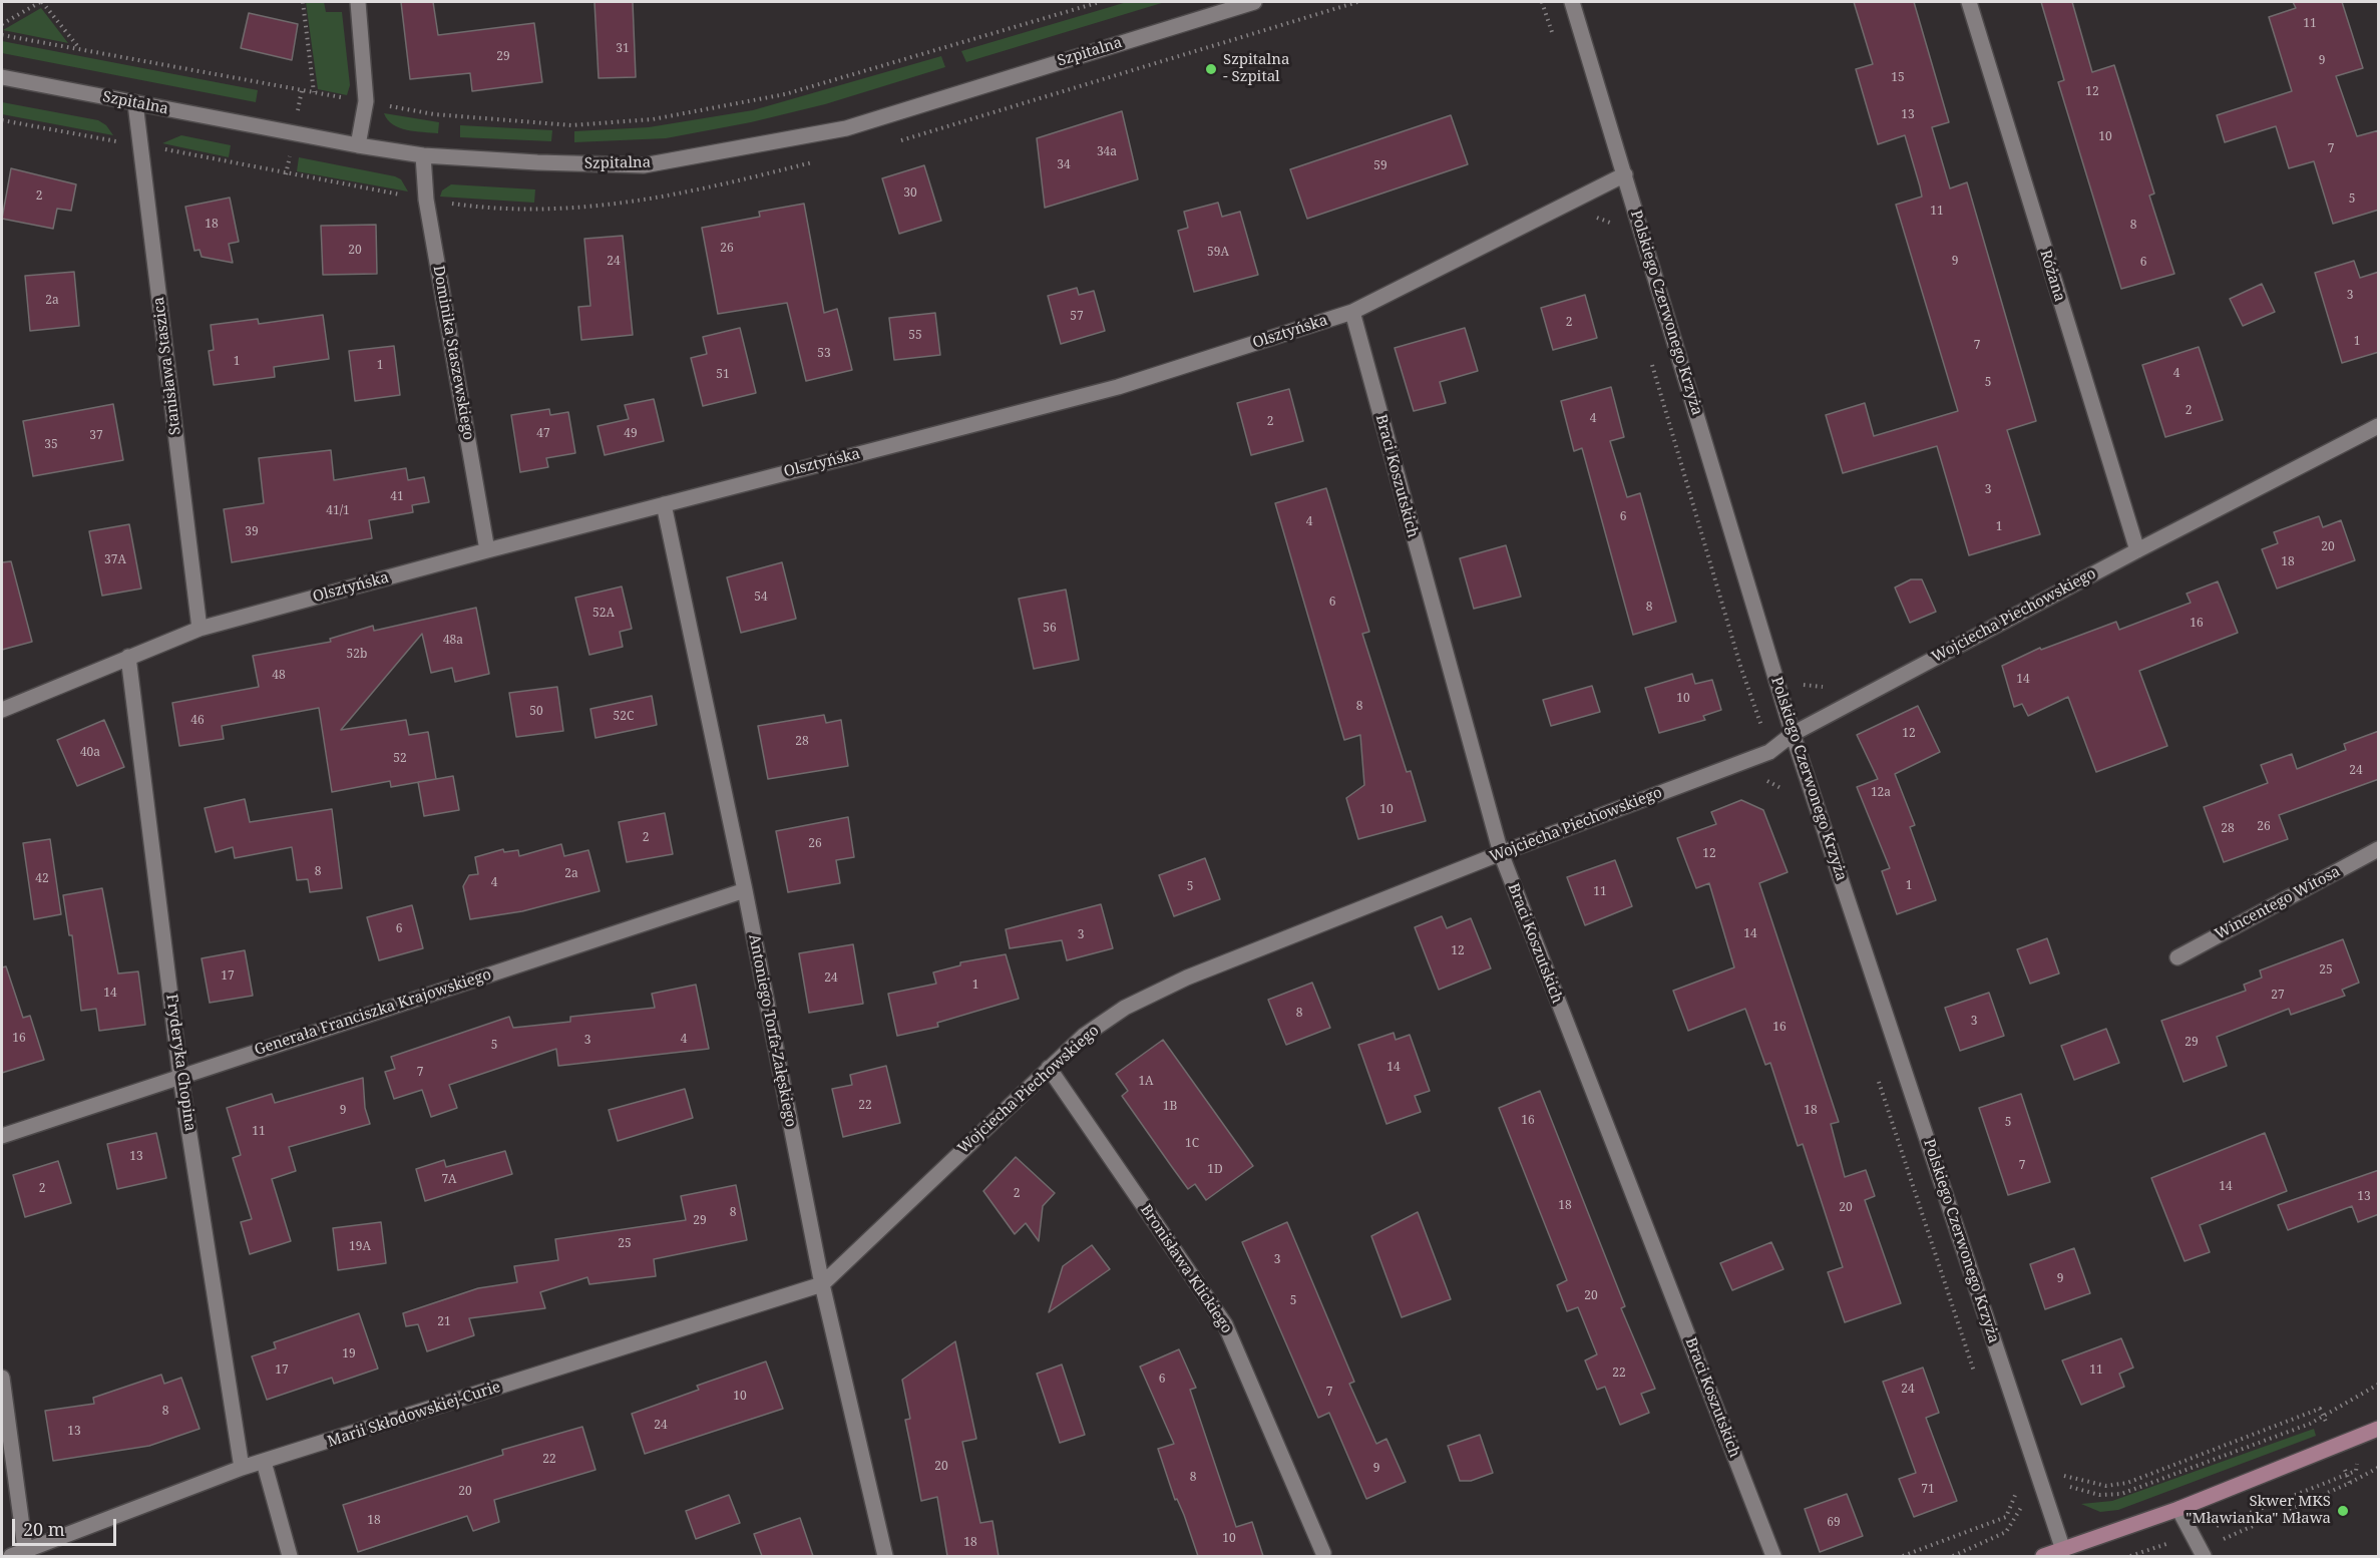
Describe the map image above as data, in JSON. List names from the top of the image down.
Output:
{
  "streets": {
    "street": [
      "Szpitalna",
      "Różana",
      "Polskiego Czerwonego Krzyża",
      "Olsztyńska",
      "Dominika Staszewskiego",
      "Stanisława Staszica",
      "Braci Koszutskich",
      "Wojciecha Piechowskiego",
      "Wincentego Witosa",
      "Generała Franciszka Krajowskiego",
      "Antoniego Torfa-Załęskiego",
      "Fryderyka Chopina",
      "Bronisława Klickiego",
      "Marii Skłodowskiej-Curie"
    ]
  },
  "crossings": [
    ["Szpitalna", "Dominika Staszewskiego"],
    ["Szpitalna", "Stanisława Staszica"],
    ["Różana", "Wojciecha Piechowskiego"],
    ["Polskiego Czerwonego Krzyża", "Olsztyńska"],
    ["Polskiego Czerwonego Krzyża", "Wojciecha Piechowskiego"],
    ["Olsztyńska", "Dominika Staszewskiego"],
    ["Olsztyńska", "Stanisława Staszica"],
    ["Olsztyńska", "Braci Koszutskich"],
    ["Olsztyńska", "Antoniego Torfa-Załęskiego"],
    ["Olsztyńska", "Fryderyka Chopina"],
    ["Braci Koszutskich", "Wojciecha Piechowskiego"],
    ["Wojciecha Piechowskiego", "Antoniego Torfa-Załęskiego"],
    ["Wojciecha Piechowskiego", "Bronisława Klickiego"],
    ["Wojciecha Piechowskiego", "Marii Skłodowskiej-Curie"],
    ["Generała Franciszka Krajowskiego", "Antoniego Torfa-Załęskiego"],
    ["Generała Franciszka Krajowskiego", "Fryderyka Chopina"],
    ["Antoniego Torfa-Załęskiego", "Marii Skłodowskiej-Curie"],
    ["Fryderyka Chopina", "Marii Skłodowskiej-Curie"]
  ],
  "places": ["Szpitalna - Szpital", "Skwer MKS \"Mławianka\" Mława"],
  "house_numbers": [
    "11",
    "31",
    "29",
    "9",
    "15",
    "12",
    "13",
    "10",
    "7",
    "34a",
    "34",
    "59",
    "30",
    "2",
    "5",
    "11",
    "18",
    "8",
    "26",
    "20",
    "59A",
    "24",
    "9",
    "6",
    "3",
    "2a",
    "57",
    "2",
    "55",
    "1",
    "7",
    "53",
    "1",
    "1",
    "4",
    "51",
    "5",
    "2",
    "4",
    "2",
    "47",
    "49",
    "37",
    "35",
    "3",
    "41",
    "41/1",
    "6",
    "4",
    "1",
    "39",
    "20",
    "37A",
    "18",
    "54",
    "6",
    "8",
    "52A",
    "16",
    "56",
    "48a",
    "52b",
    "48",
    "14",
    "10",
    "8",
    "50",
    "52C",
    "46",
    "12",
    "28",
    "40a",
    "52",
    "24",
    "12a",
    "10",
    "26",
    "28",
    "2",
    "26",
    "12",
    "8",
    "2a",
    "42",
    "4",
    "1",
    "5",
    "11",
    "6",
    "14",
    "3",
    "12",
    "25",
    "17",
    "24",
    "1",
    "14",
    "27",
    "8",
    "3",
    "16",
    "16",
    "4",
    "3",
    "29",
    "5",
    "14",
    "7",
    "1A",
    "22",
    "1B",
    "9",
    "18",
    "16",
    "5",
    "11",
    "1C",
    "13",
    "7",
    "1D",
    "7A",
    "14",
    "2",
    "2",
    "13",
    "18",
    "20",
    "8",
    "29",
    "25",
    "19A",
    "3",
    "9",
    "20",
    "5",
    "21",
    "19",
    "17",
    "11",
    "22",
    "6",
    "24",
    "7",
    "10",
    "8",
    "24",
    "13",
    "22",
    "20",
    "9",
    "8",
    "71",
    "20",
    "18",
    "69",
    "10",
    "18"
  ],
  "scale_bar": "20 m"
}
